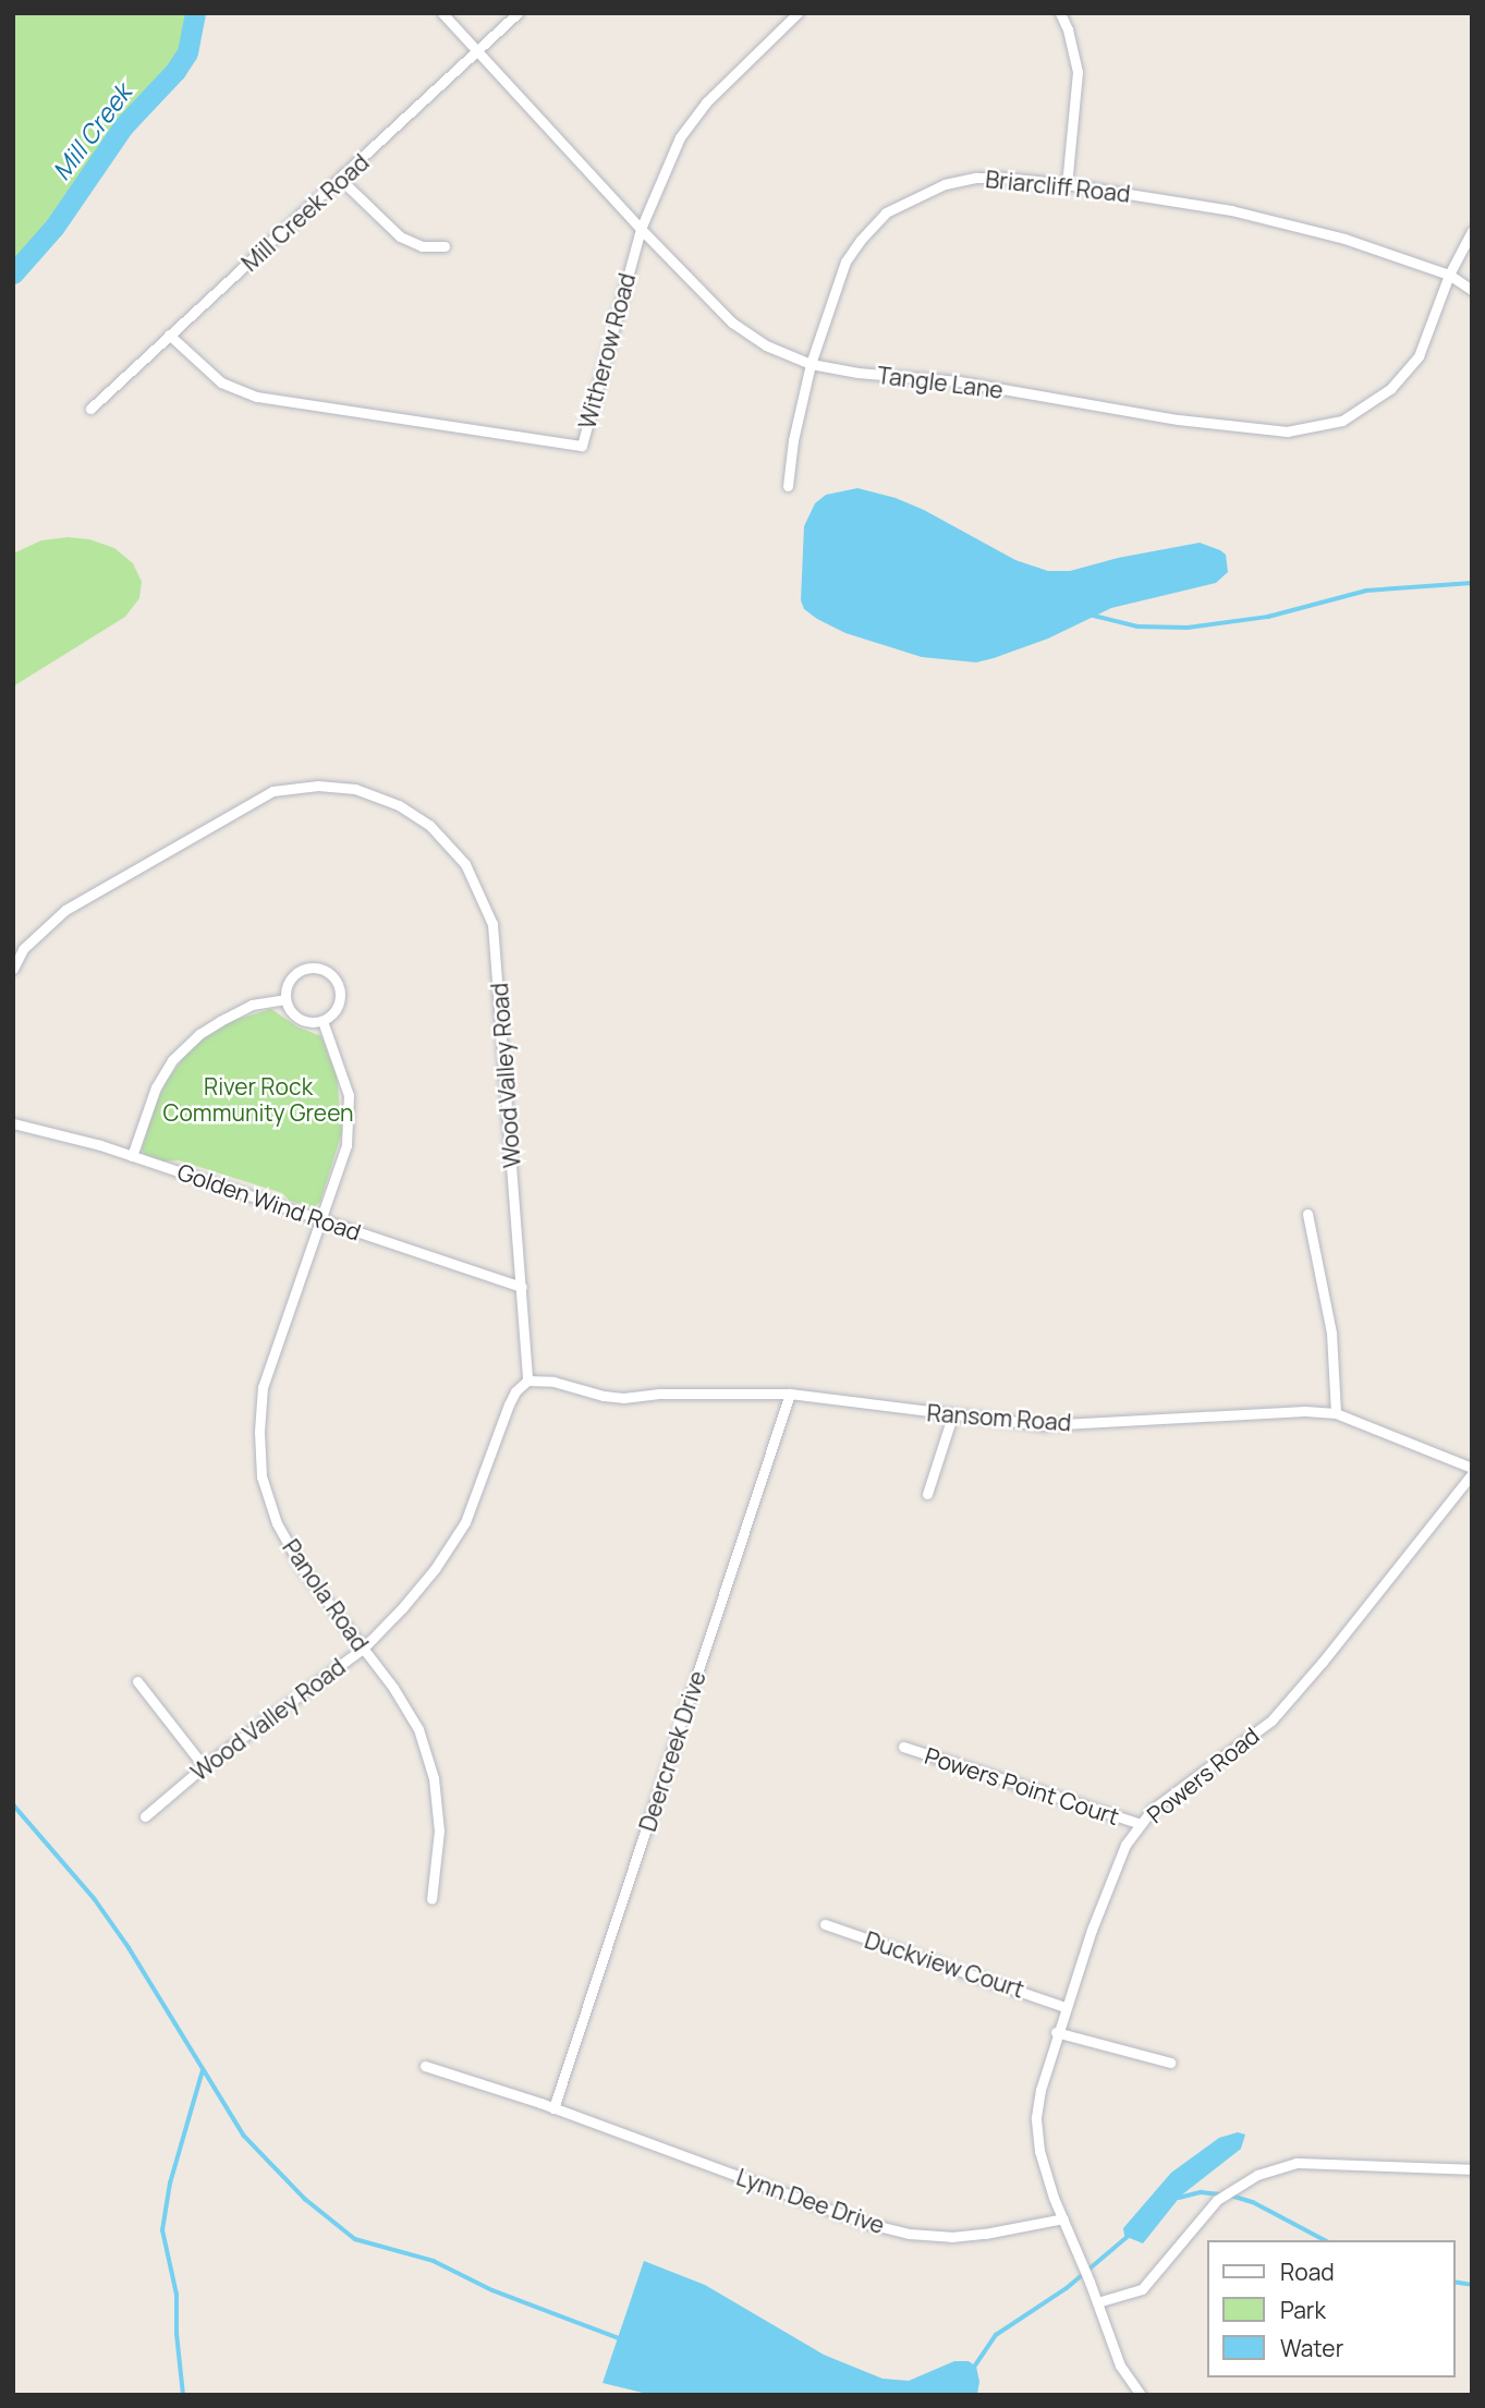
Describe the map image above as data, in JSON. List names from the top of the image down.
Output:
{
  "streets": {
    "street": [
      "Briarcliff Road",
      "Mill Creek Road",
      "Witherow Road",
      "Tangle Lane",
      "Wood Valley Road",
      "Golden Wind Road",
      "Ransom Road",
      "Panola Road",
      "Deercreek Drive",
      "Powers Road",
      "Powers Point Court",
      "Duckview Court",
      "Lynn Dee Drive"
    ]
  },
  "crossings": [
    ["Briarcliff Road", "Tangle Lane"],
    ["Mill Creek Road", "Witherow Road"],
    ["Mill Creek Road", "Tangle Lane"],
    ["Witherow Road", "Tangle Lane"],
    ["Wood Valley Road", "Golden Wind Road"],
    ["Wood Valley Road", "Ransom Road"],
    ["Wood Valley Road", "Panola Road"],
    ["Golden Wind Road", "Panola Road"],
    ["Ransom Road", "Deercreek Drive"],
    ["Deercreek Drive", "Lynn Dee Drive"],
    ["Powers Road", "Powers Point Court"],
    ["Powers Road", "Duckview Court"],
    ["Powers Road", "Lynn Dee Drive"]
  ],
  "water": ["Mill Creek"],
  "parks": ["River Rock Community Green"],
  "legend": ["Road", "Park", "Water"]
}
